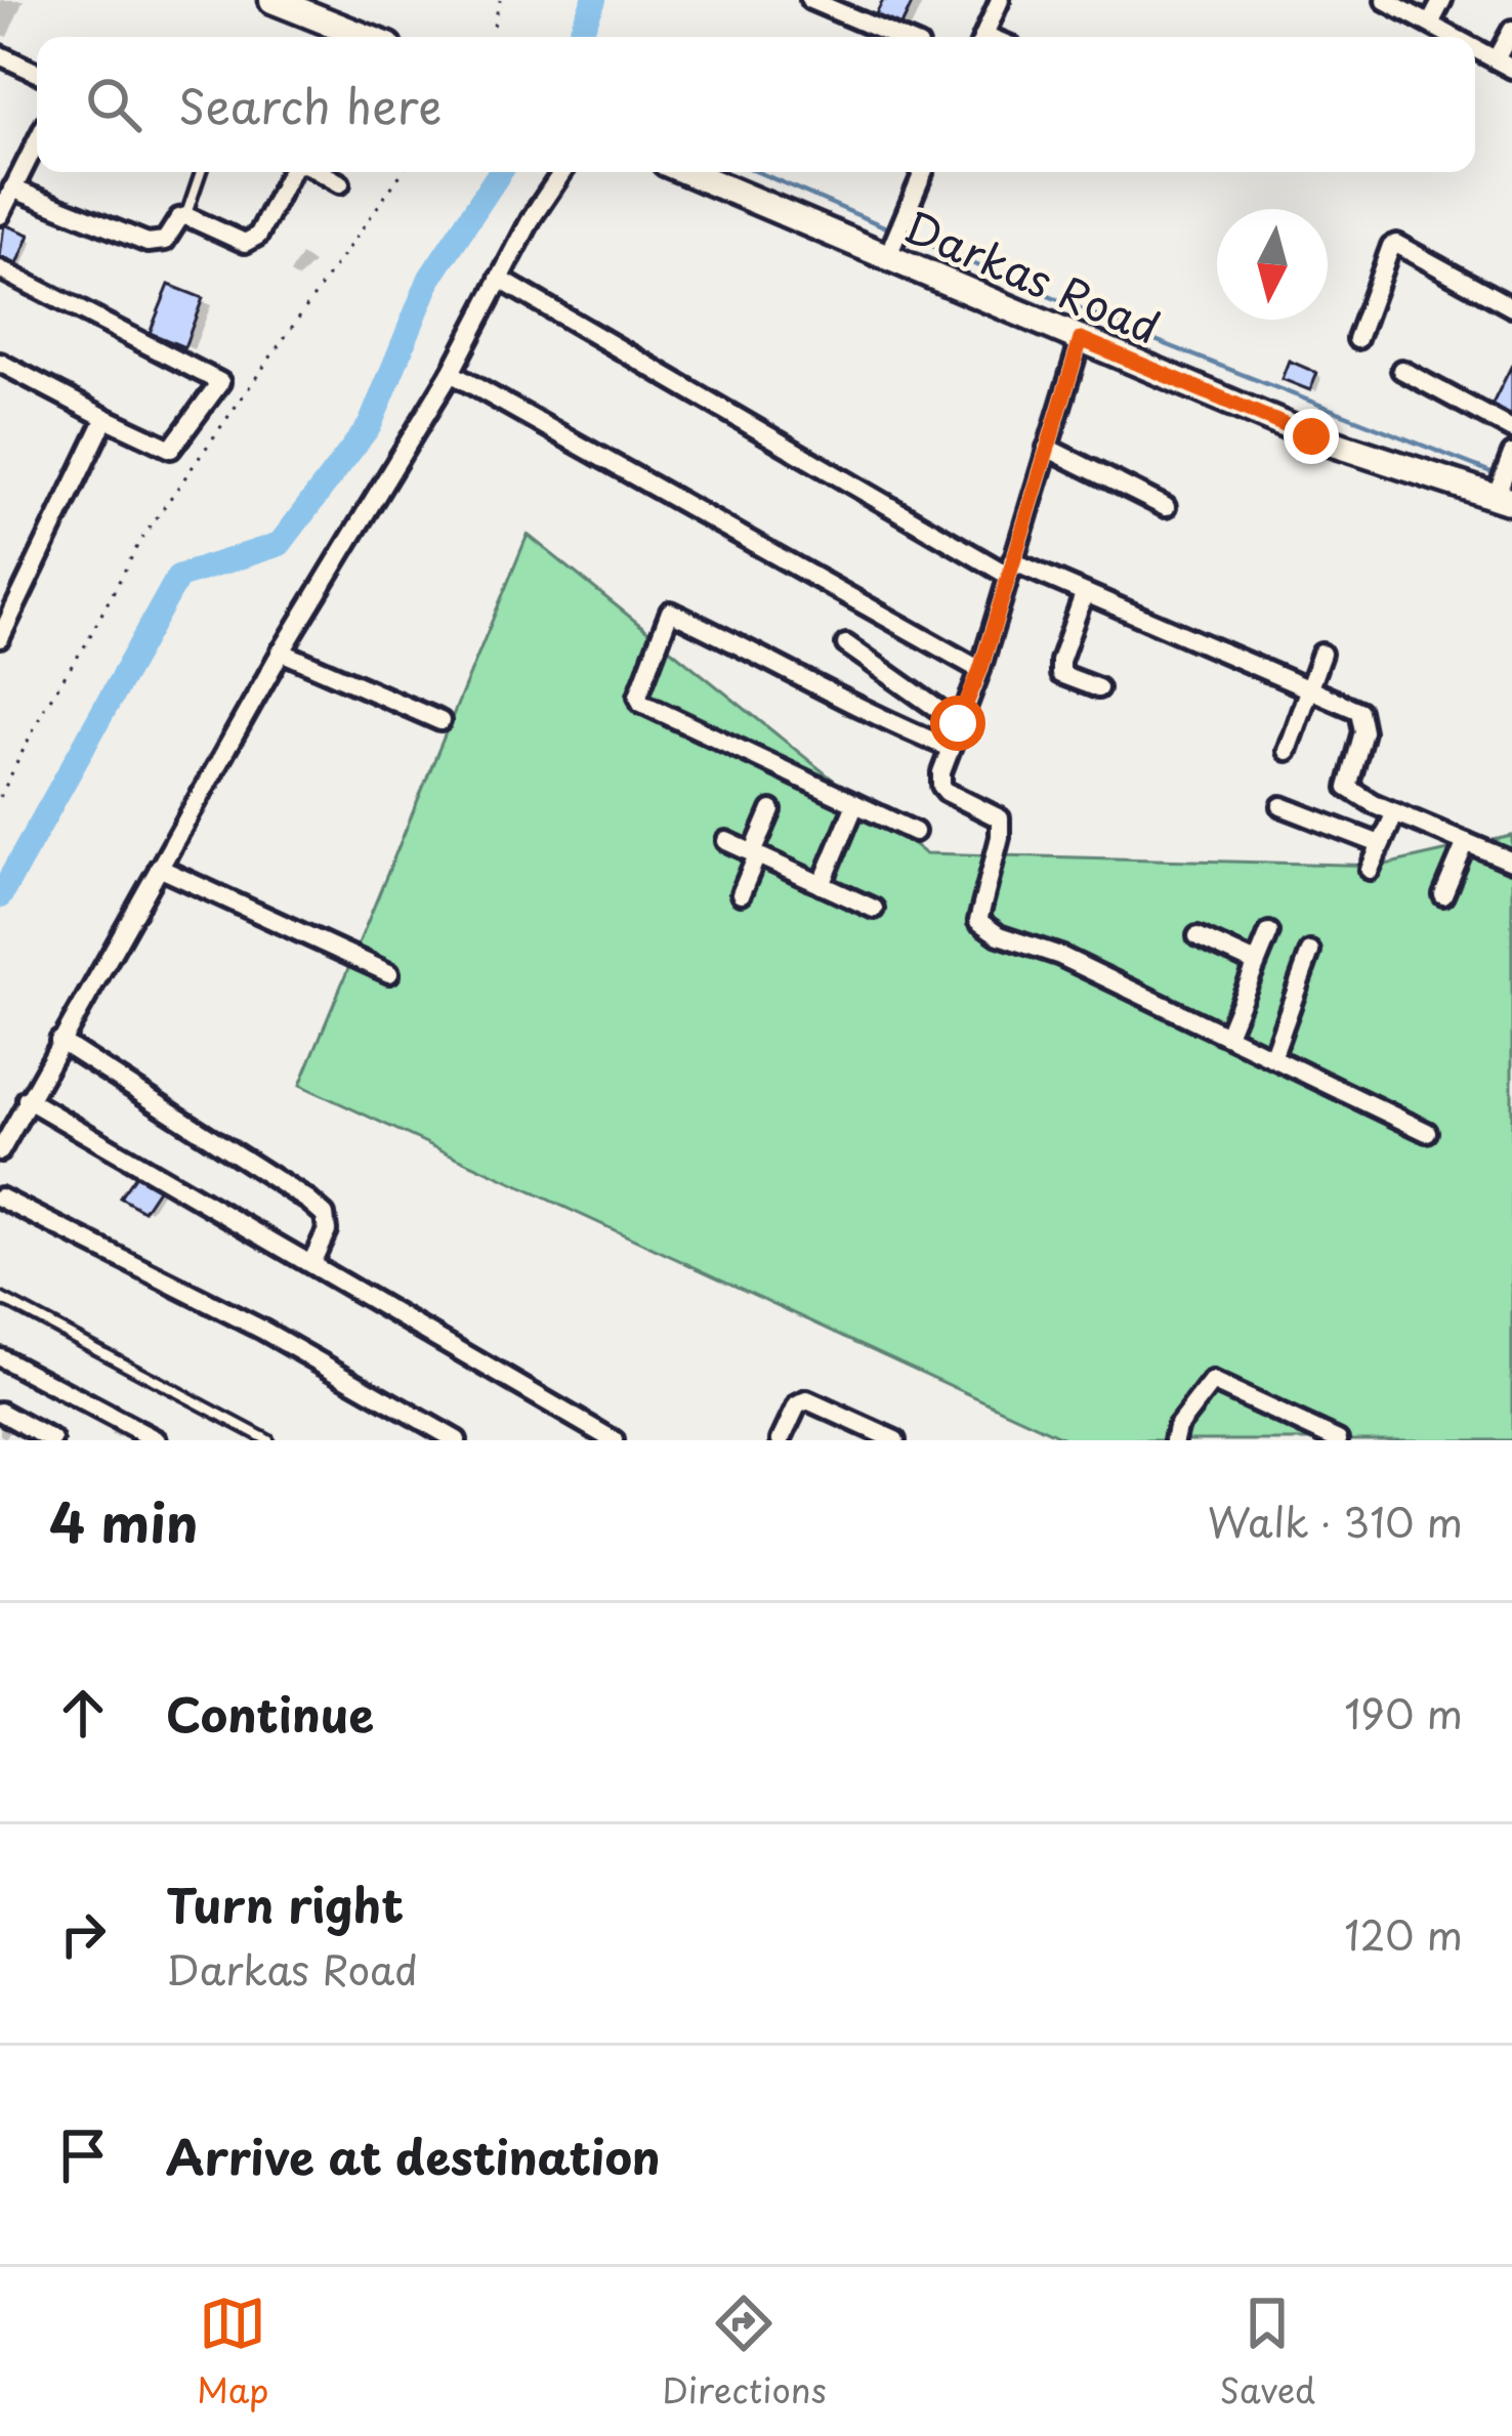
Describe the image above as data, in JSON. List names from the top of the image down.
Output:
{
  "streets": {
    "main road": ["Darkas Road"]
  },
  "north": "bottom",
  "page": {
    "search": "Search here",
    "heading": ["4 min", "Walk · 310 m"],
    "list": [
      ["Continue", "190 m"],
      ["Turn right", "Darkas Road", "120 m"],
      "Arrive at destination"
    ],
    "nav": ["Map", "Directions", "Saved"]
  }
}
